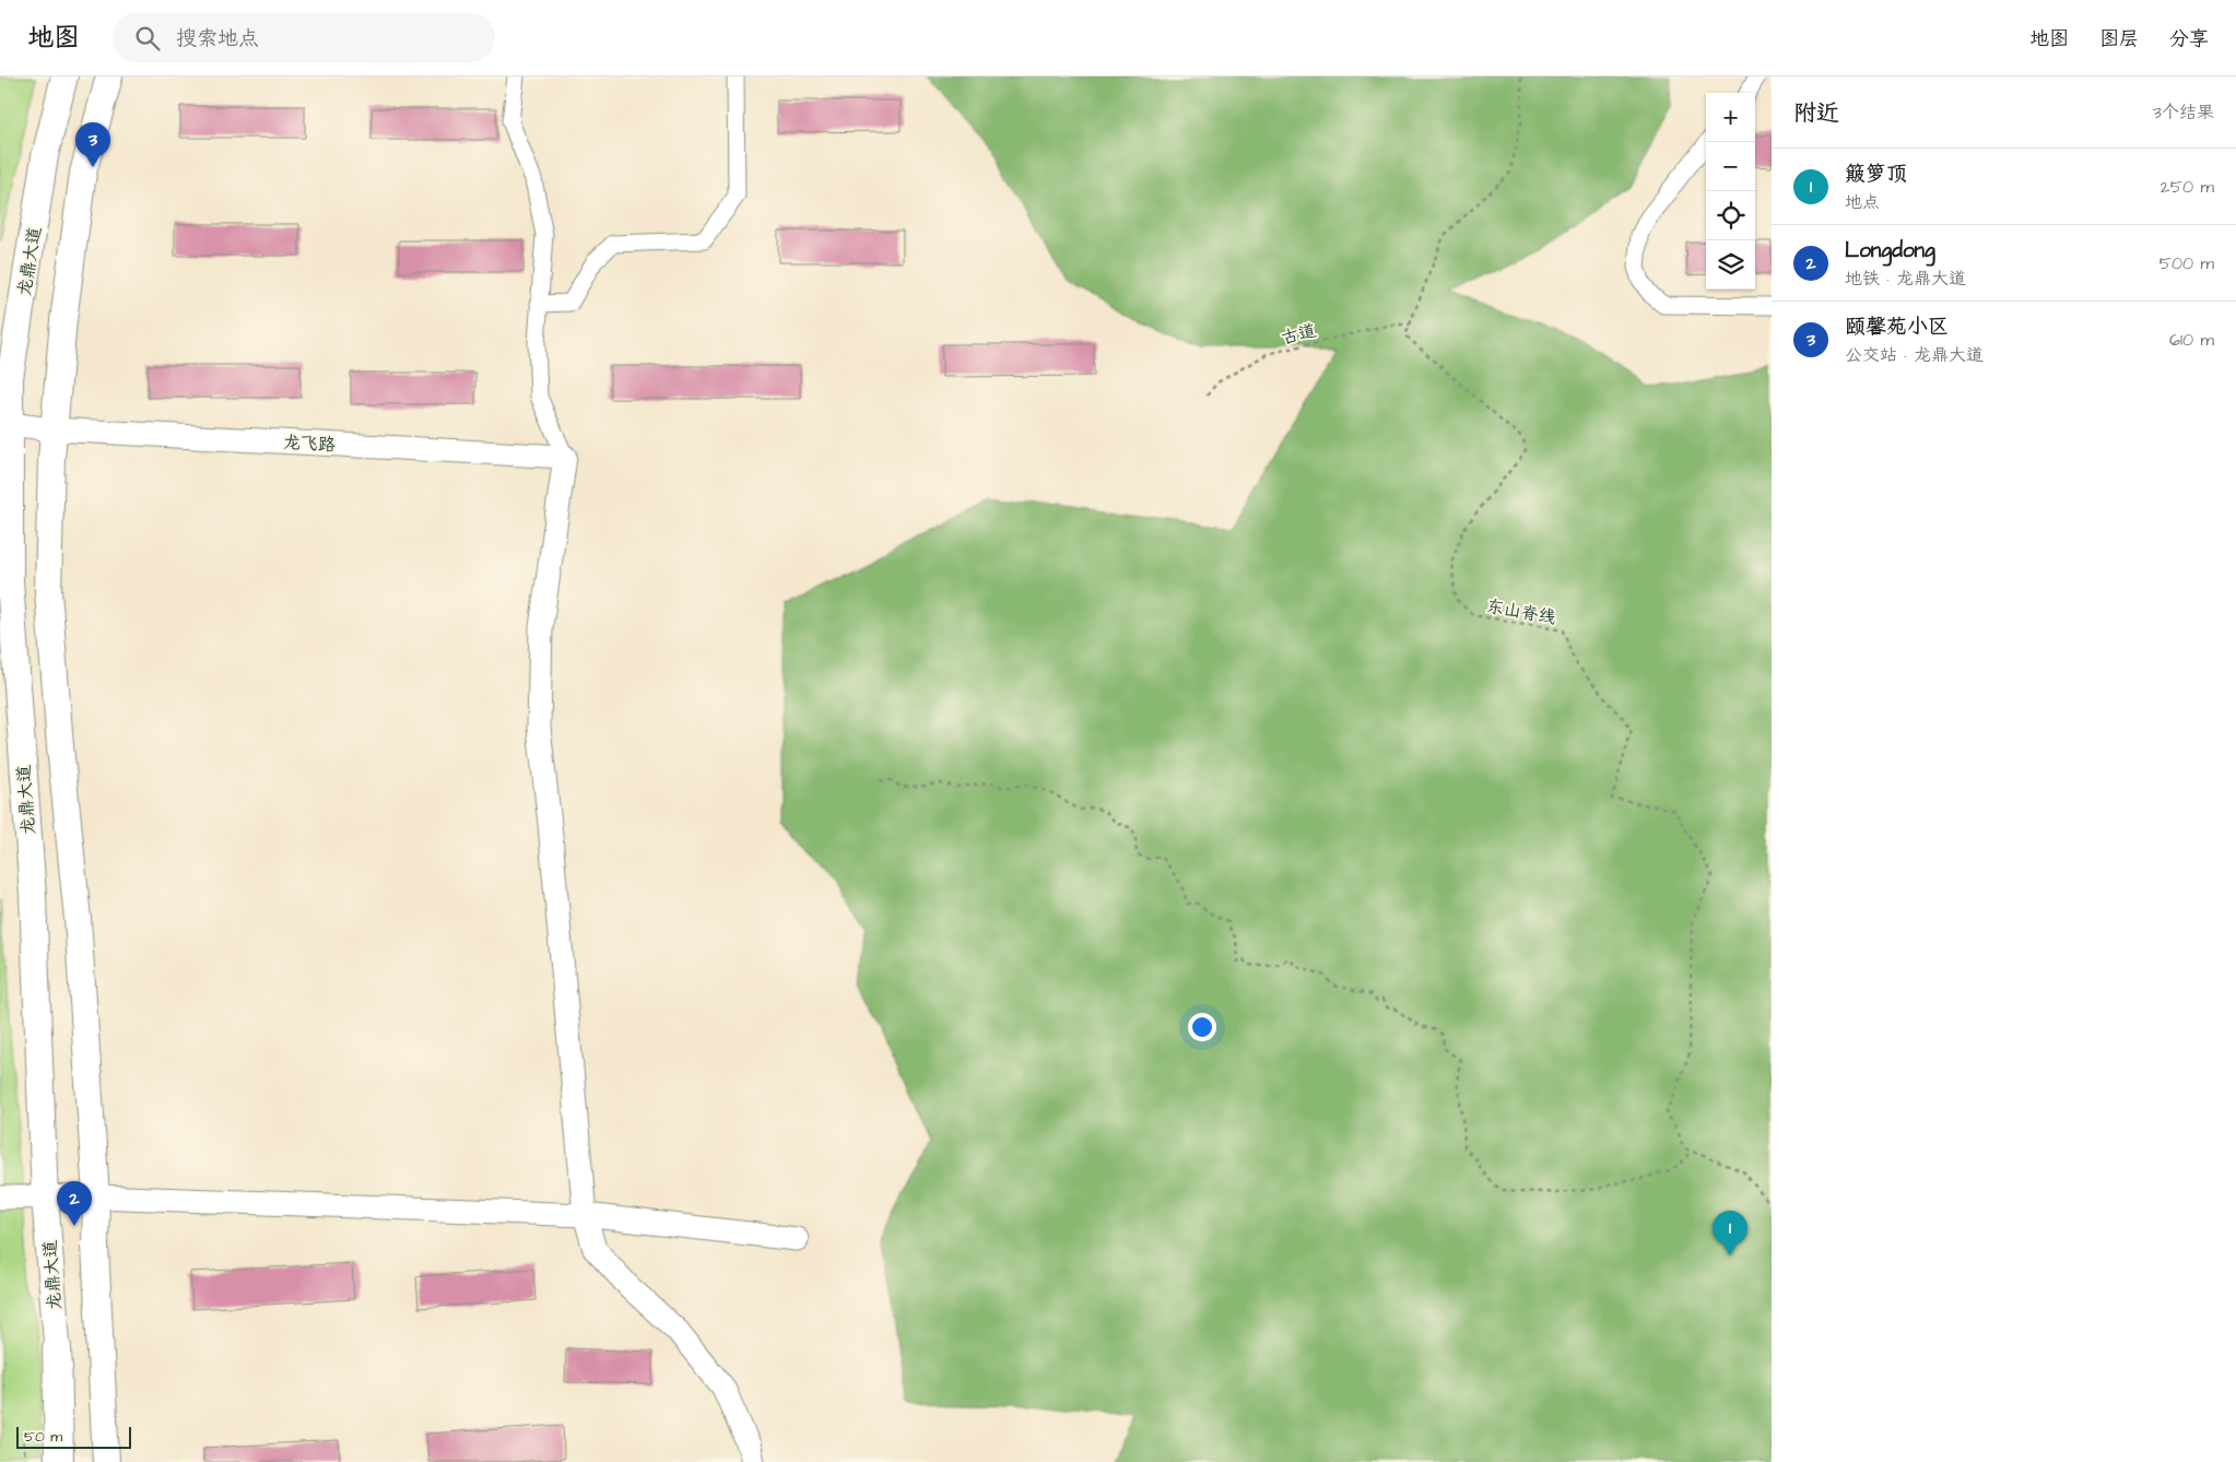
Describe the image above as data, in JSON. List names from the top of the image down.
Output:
{
  "streets": {
    "main road": ["龙鼎大道"],
    "street": ["龙飞路"],
    "path": ["古道", "东山脊线"]
  },
  "crossings": [
    ["龙鼎大道", "龙飞路"],
    ["古道", "东山脊线"]
  ],
  "scale_bar": "50 m",
  "page": {
    "header": "地图",
    "search": "搜索地点",
    "nav": ["地图", "图层", "分享"],
    "heading": ["附近", "3个结果"],
    "map_buttons": ["+", "−"],
    "pins": ["3", "2", "1"],
    "list": [
      {
        "mark": "1",
        "name": "簸箩顶",
        "note": "地点",
        "value": "250 m"
      },
      {
        "mark": "2",
        "name": "Longdong",
        "note": "地铁 · 龙鼎大道",
        "value": "500 m"
      },
      {
        "mark": "3",
        "name": "颐馨苑小区",
        "note": "公交站 · 龙鼎大道",
        "value": "610 m"
      }
    ],
    "scale": "50 m"
  }
}
